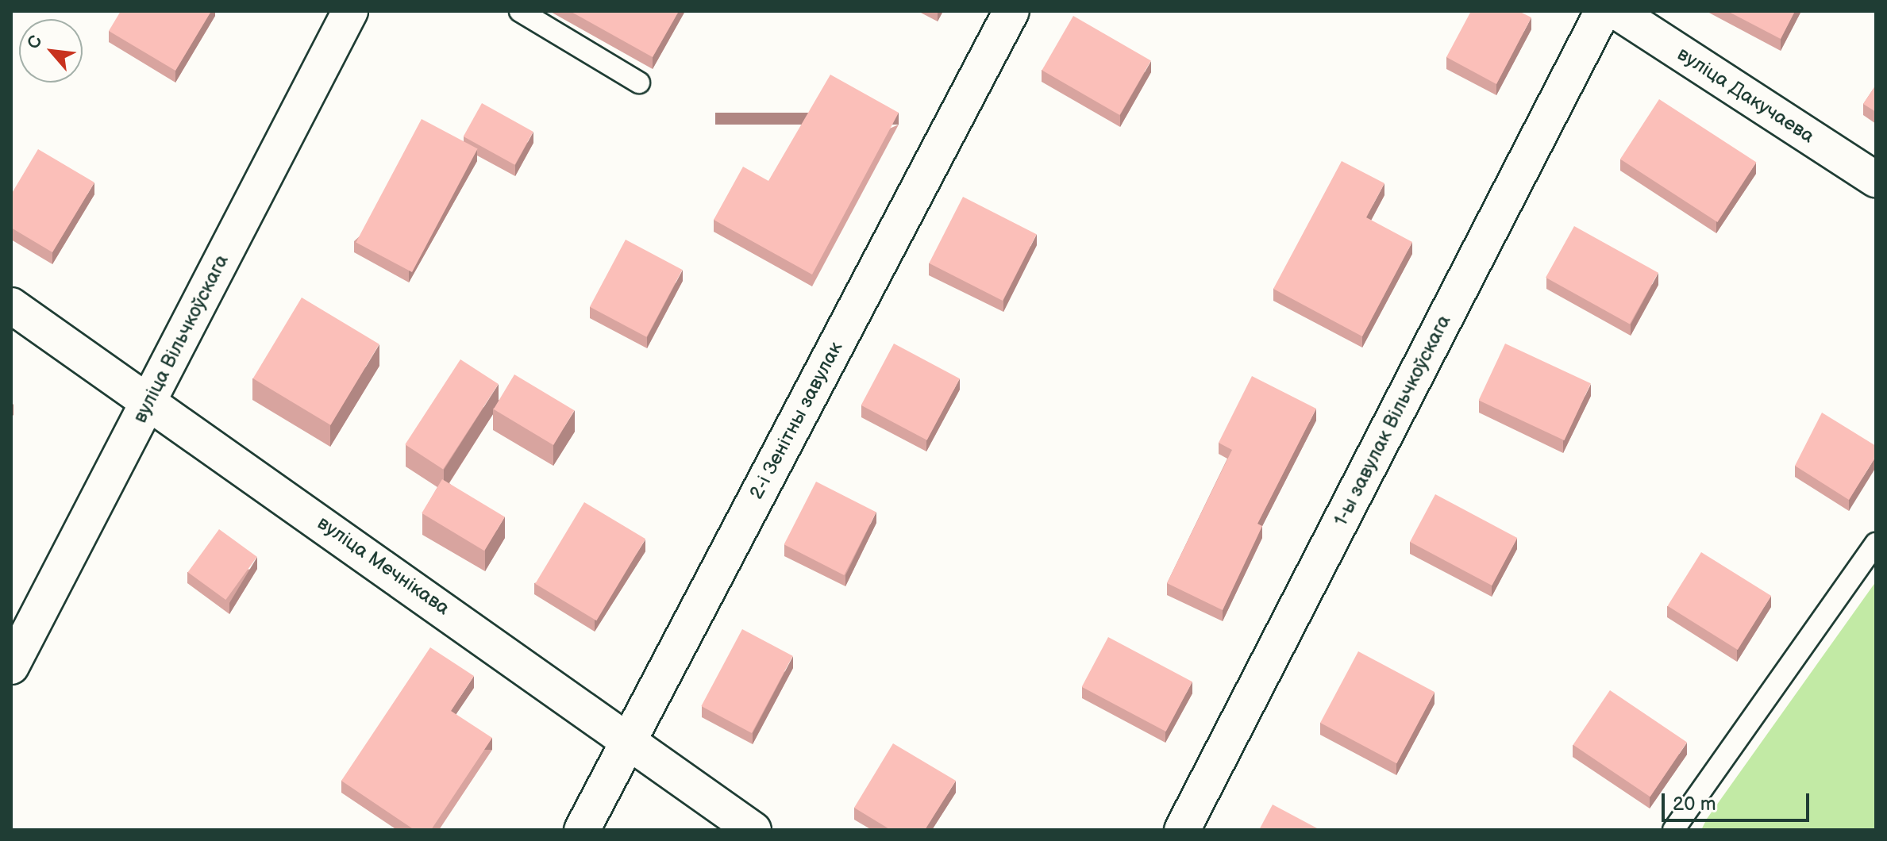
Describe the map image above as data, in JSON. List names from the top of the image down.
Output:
{
  "streets": {
    "street": [
      "вуліца Дакучаева",
      "вуліца Вільчкоўскага",
      "2-і Зенітны завулак",
      "1-ы завулак Вільчкоўскага",
      "вуліца Мечнікава"
    ]
  },
  "crossings": [
    ["вуліца Вільчкоўскага", "вуліца Мечнікава"],
    ["2-і Зенітны завулак", "вуліца Мечнікава"]
  ],
  "scale_bar": "20 m",
  "north": "top left"
}
